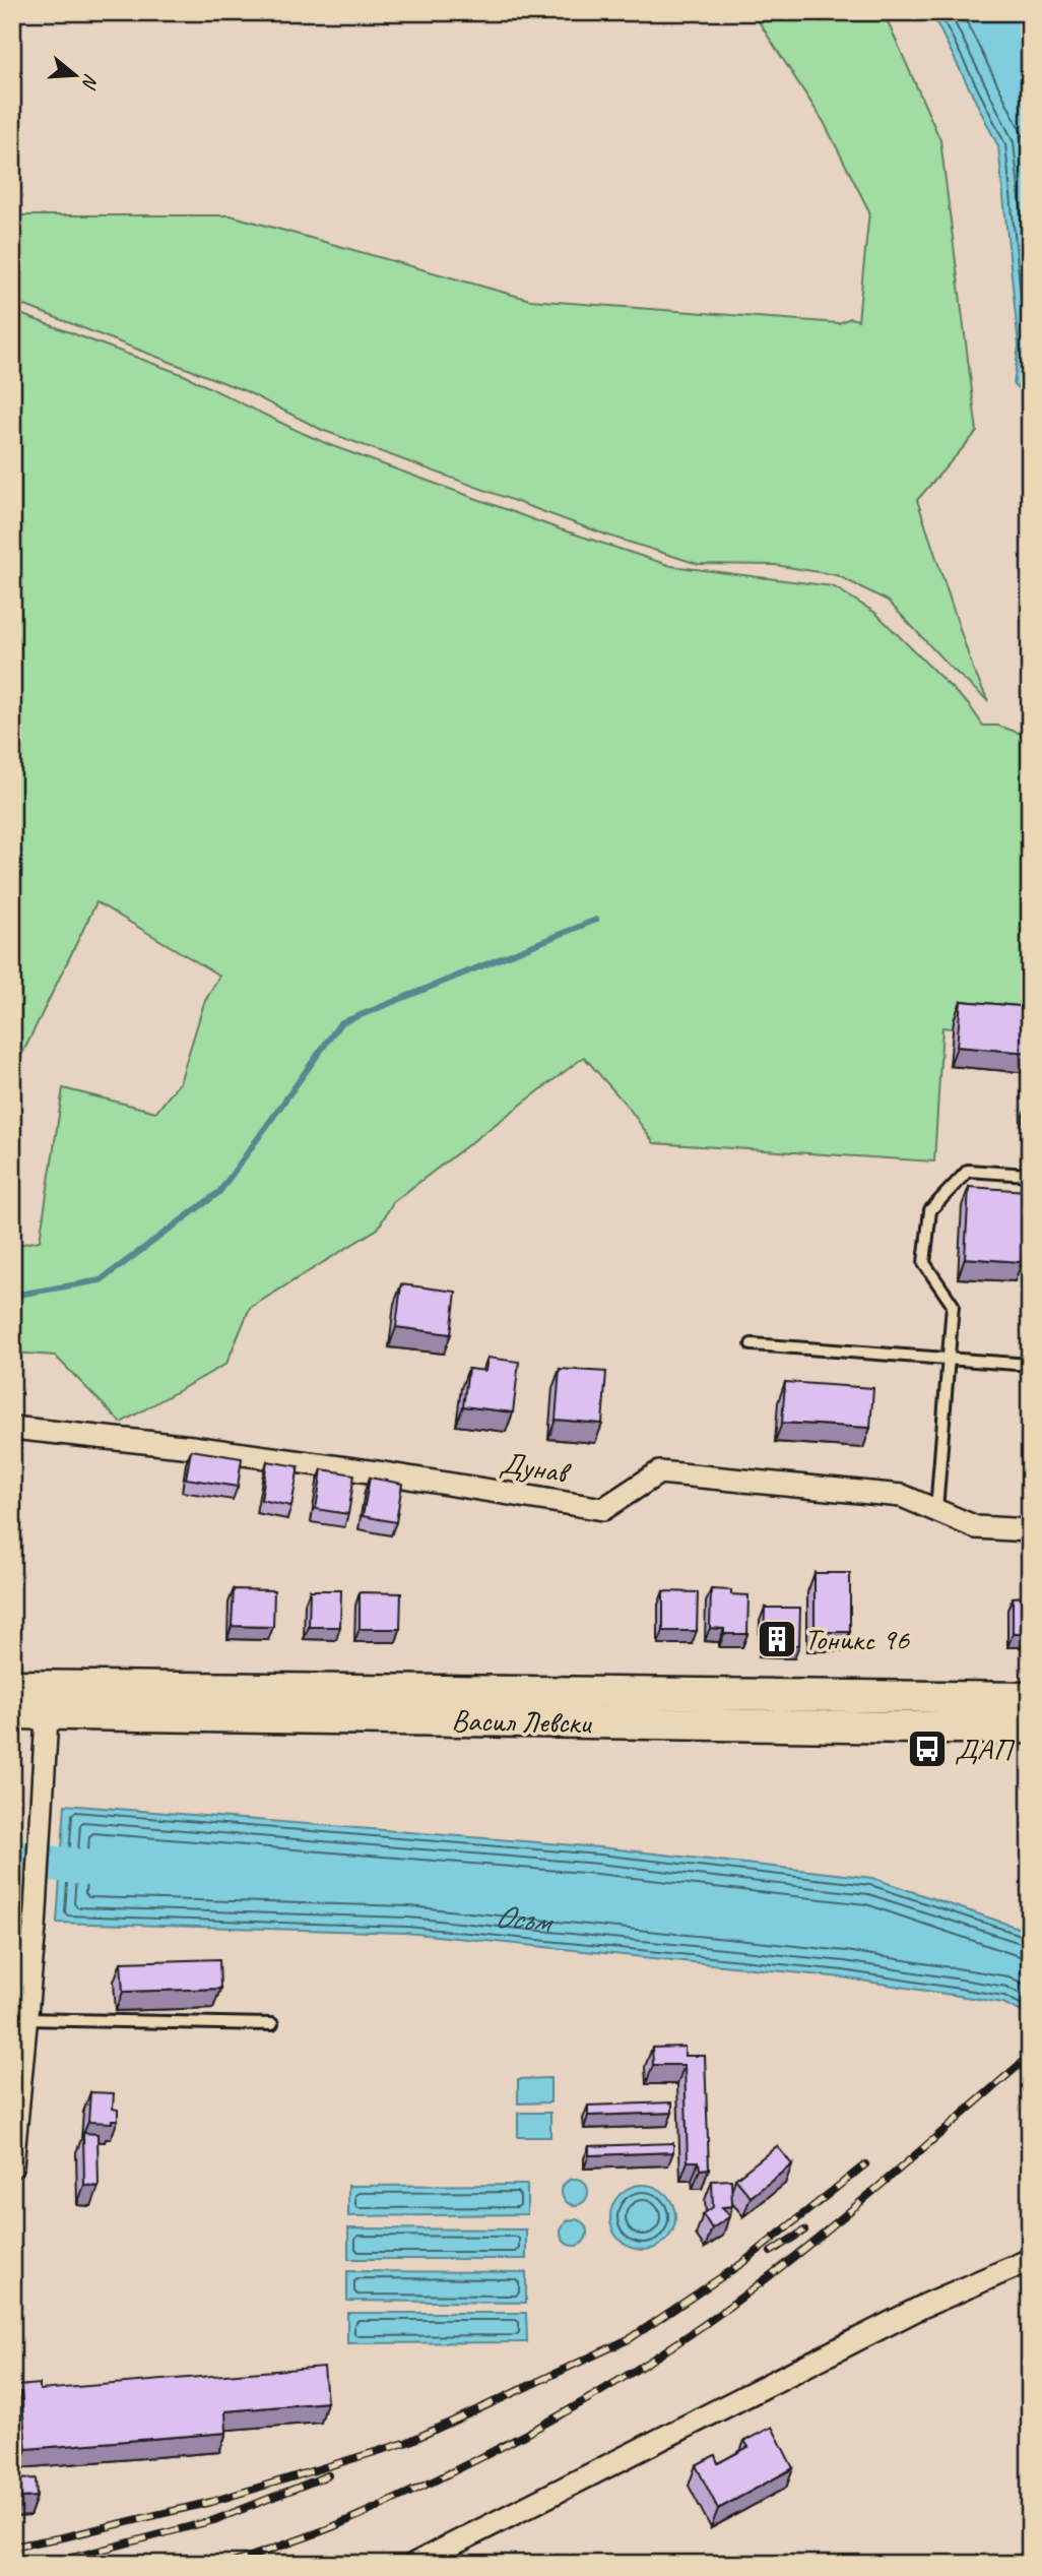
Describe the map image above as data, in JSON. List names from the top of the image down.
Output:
{
  "streets": {
    "main road": ["Васил Левски"],
    "street": ["Дунав"]
  },
  "water": ["Осъм"],
  "places": {
    "building": ["Тоникс 96"],
    "bus stop": ["ДАП"]
  },
  "north": "right"
}
